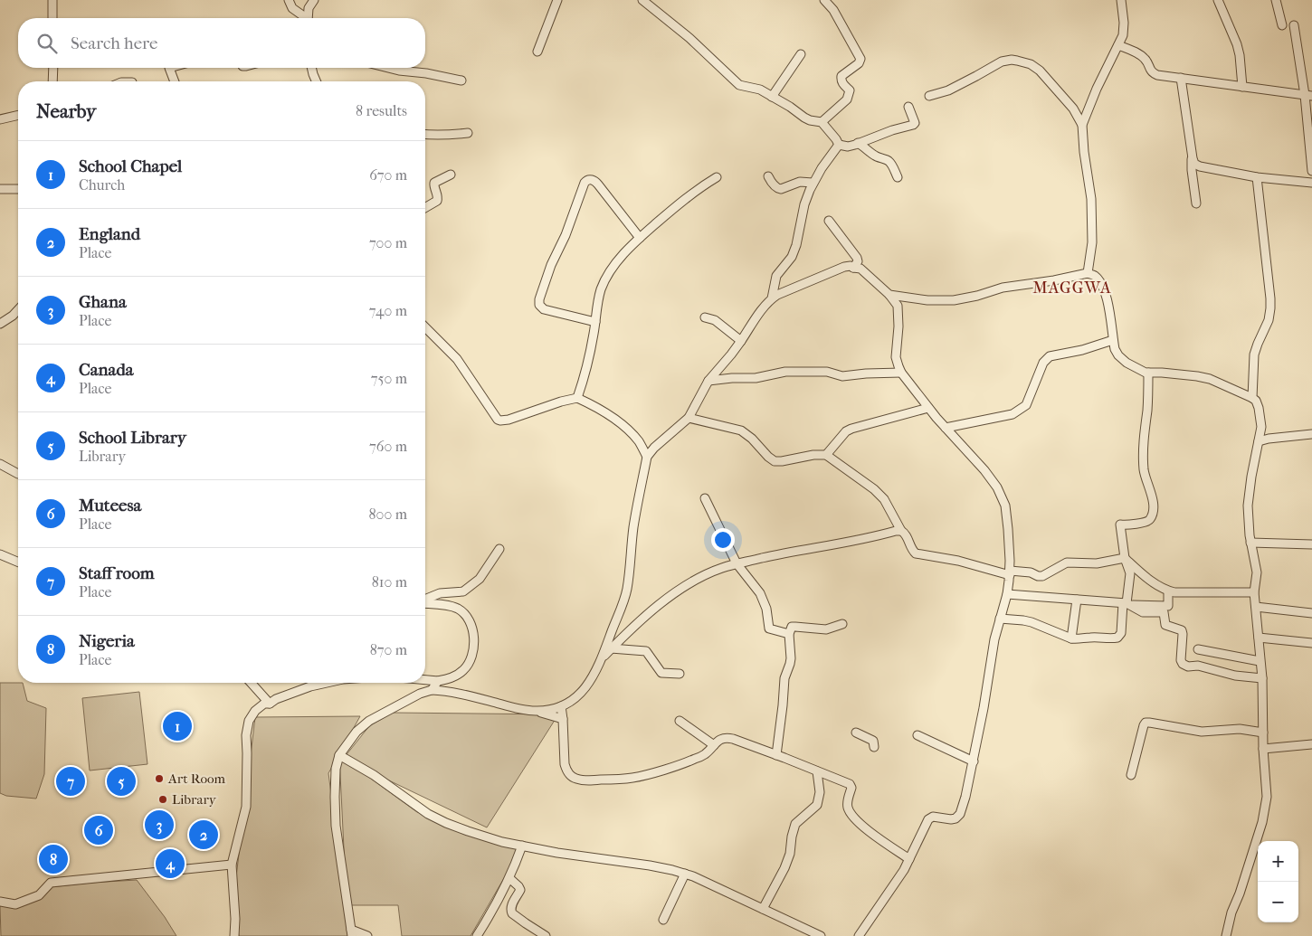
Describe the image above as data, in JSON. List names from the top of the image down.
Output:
{
  "districts": ["MAGGWA"],
  "places": ["Art Room", "Library"],
  "page": {
    "search": "Search here",
    "heading": ["Nearby", "8 results"],
    "list": [
      {
        "mark": "1",
        "name": "School Chapel",
        "note": "Church",
        "value": "670 m"
      },
      {
        "mark": "2",
        "name": "England",
        "note": "Place",
        "value": "700 m"
      },
      {
        "mark": "3",
        "name": "Ghana",
        "note": "Place",
        "value": "740 m"
      },
      {
        "mark": "4",
        "name": "Canada",
        "note": "Place",
        "value": "750 m"
      },
      {
        "mark": "5",
        "name": "School Library",
        "note": "Library",
        "value": "760 m"
      },
      {
        "mark": "6",
        "name": "Muteesa",
        "note": "Place",
        "value": "800 m"
      },
      {
        "mark": "7",
        "name": "Staff room",
        "note": "Place",
        "value": "810 m"
      },
      {
        "mark": "8",
        "name": "Nigeria",
        "note": "Place",
        "value": "870 m"
      }
    ],
    "pins": [
      "1",
      "5",
      "7",
      "3",
      "6",
      "2",
      "8",
      "4"
    ],
    "map_buttons": ["+", "−"]
  }
}
